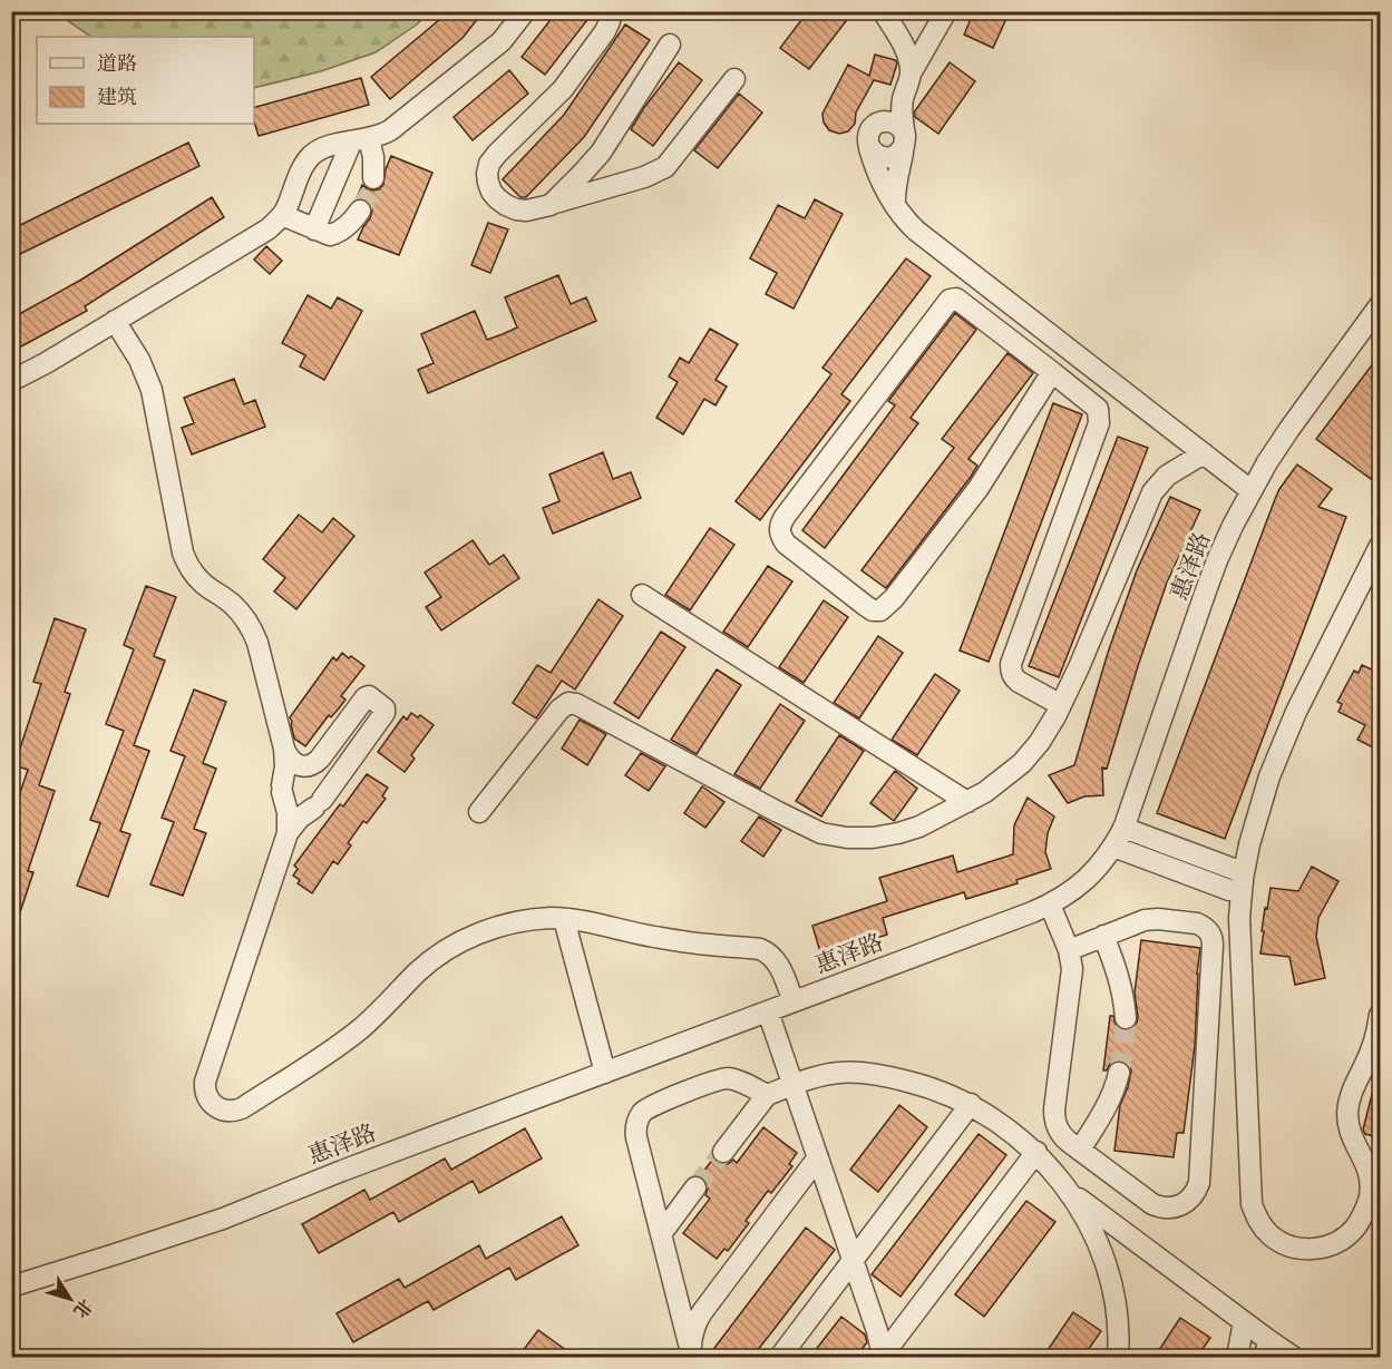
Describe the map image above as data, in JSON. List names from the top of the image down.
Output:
{
  "streets": {
    "street": ["惠泽路"]
  },
  "legend": ["道路", "建筑"],
  "north": "bottom right"
}
